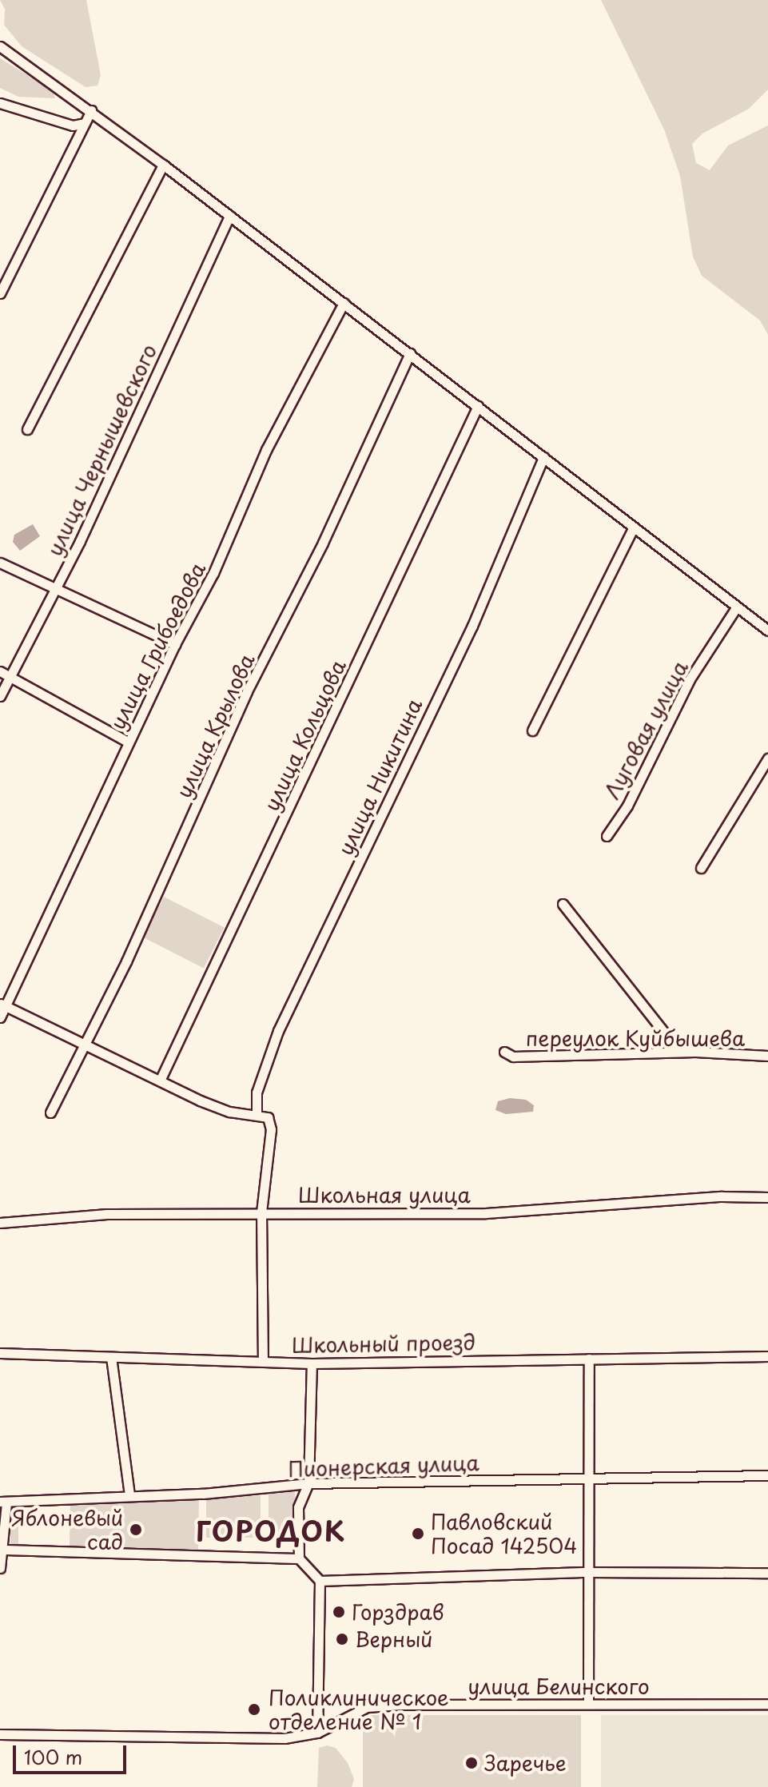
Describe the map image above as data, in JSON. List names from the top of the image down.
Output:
{
  "streets": {
    "street": [
      "улица Чернышевского",
      "улица Грибоедова",
      "улица Крылова",
      "Луговая улица",
      "улица Кольцова",
      "улица Никитина",
      "переулок Куйбышева",
      "Школьная улица",
      "Школьный проезд",
      "Пионерская улица",
      "улица Белинского"
    ]
  },
  "districts": ["ГОРОДОК"],
  "places": [
    "Яблоневый сад",
    "Павловский Посад 142504",
    "Горздрав",
    "Верный",
    "Поликлиническое отделение № 1",
    "Заречье"
  ],
  "scale_bar": "100 m"
}
